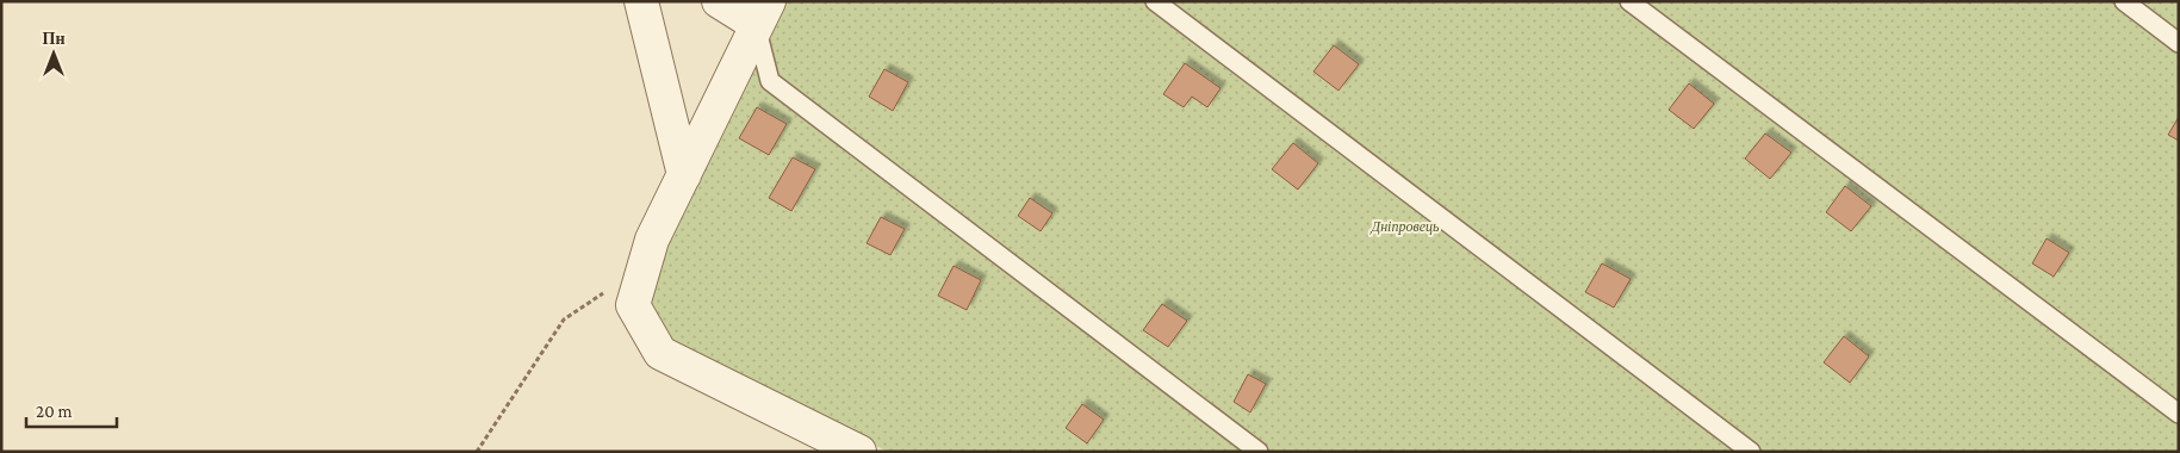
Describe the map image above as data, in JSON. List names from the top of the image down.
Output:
{
  "parks": ["Дніпровець"],
  "scale_bar": "20 m",
  "north": "top"
}
